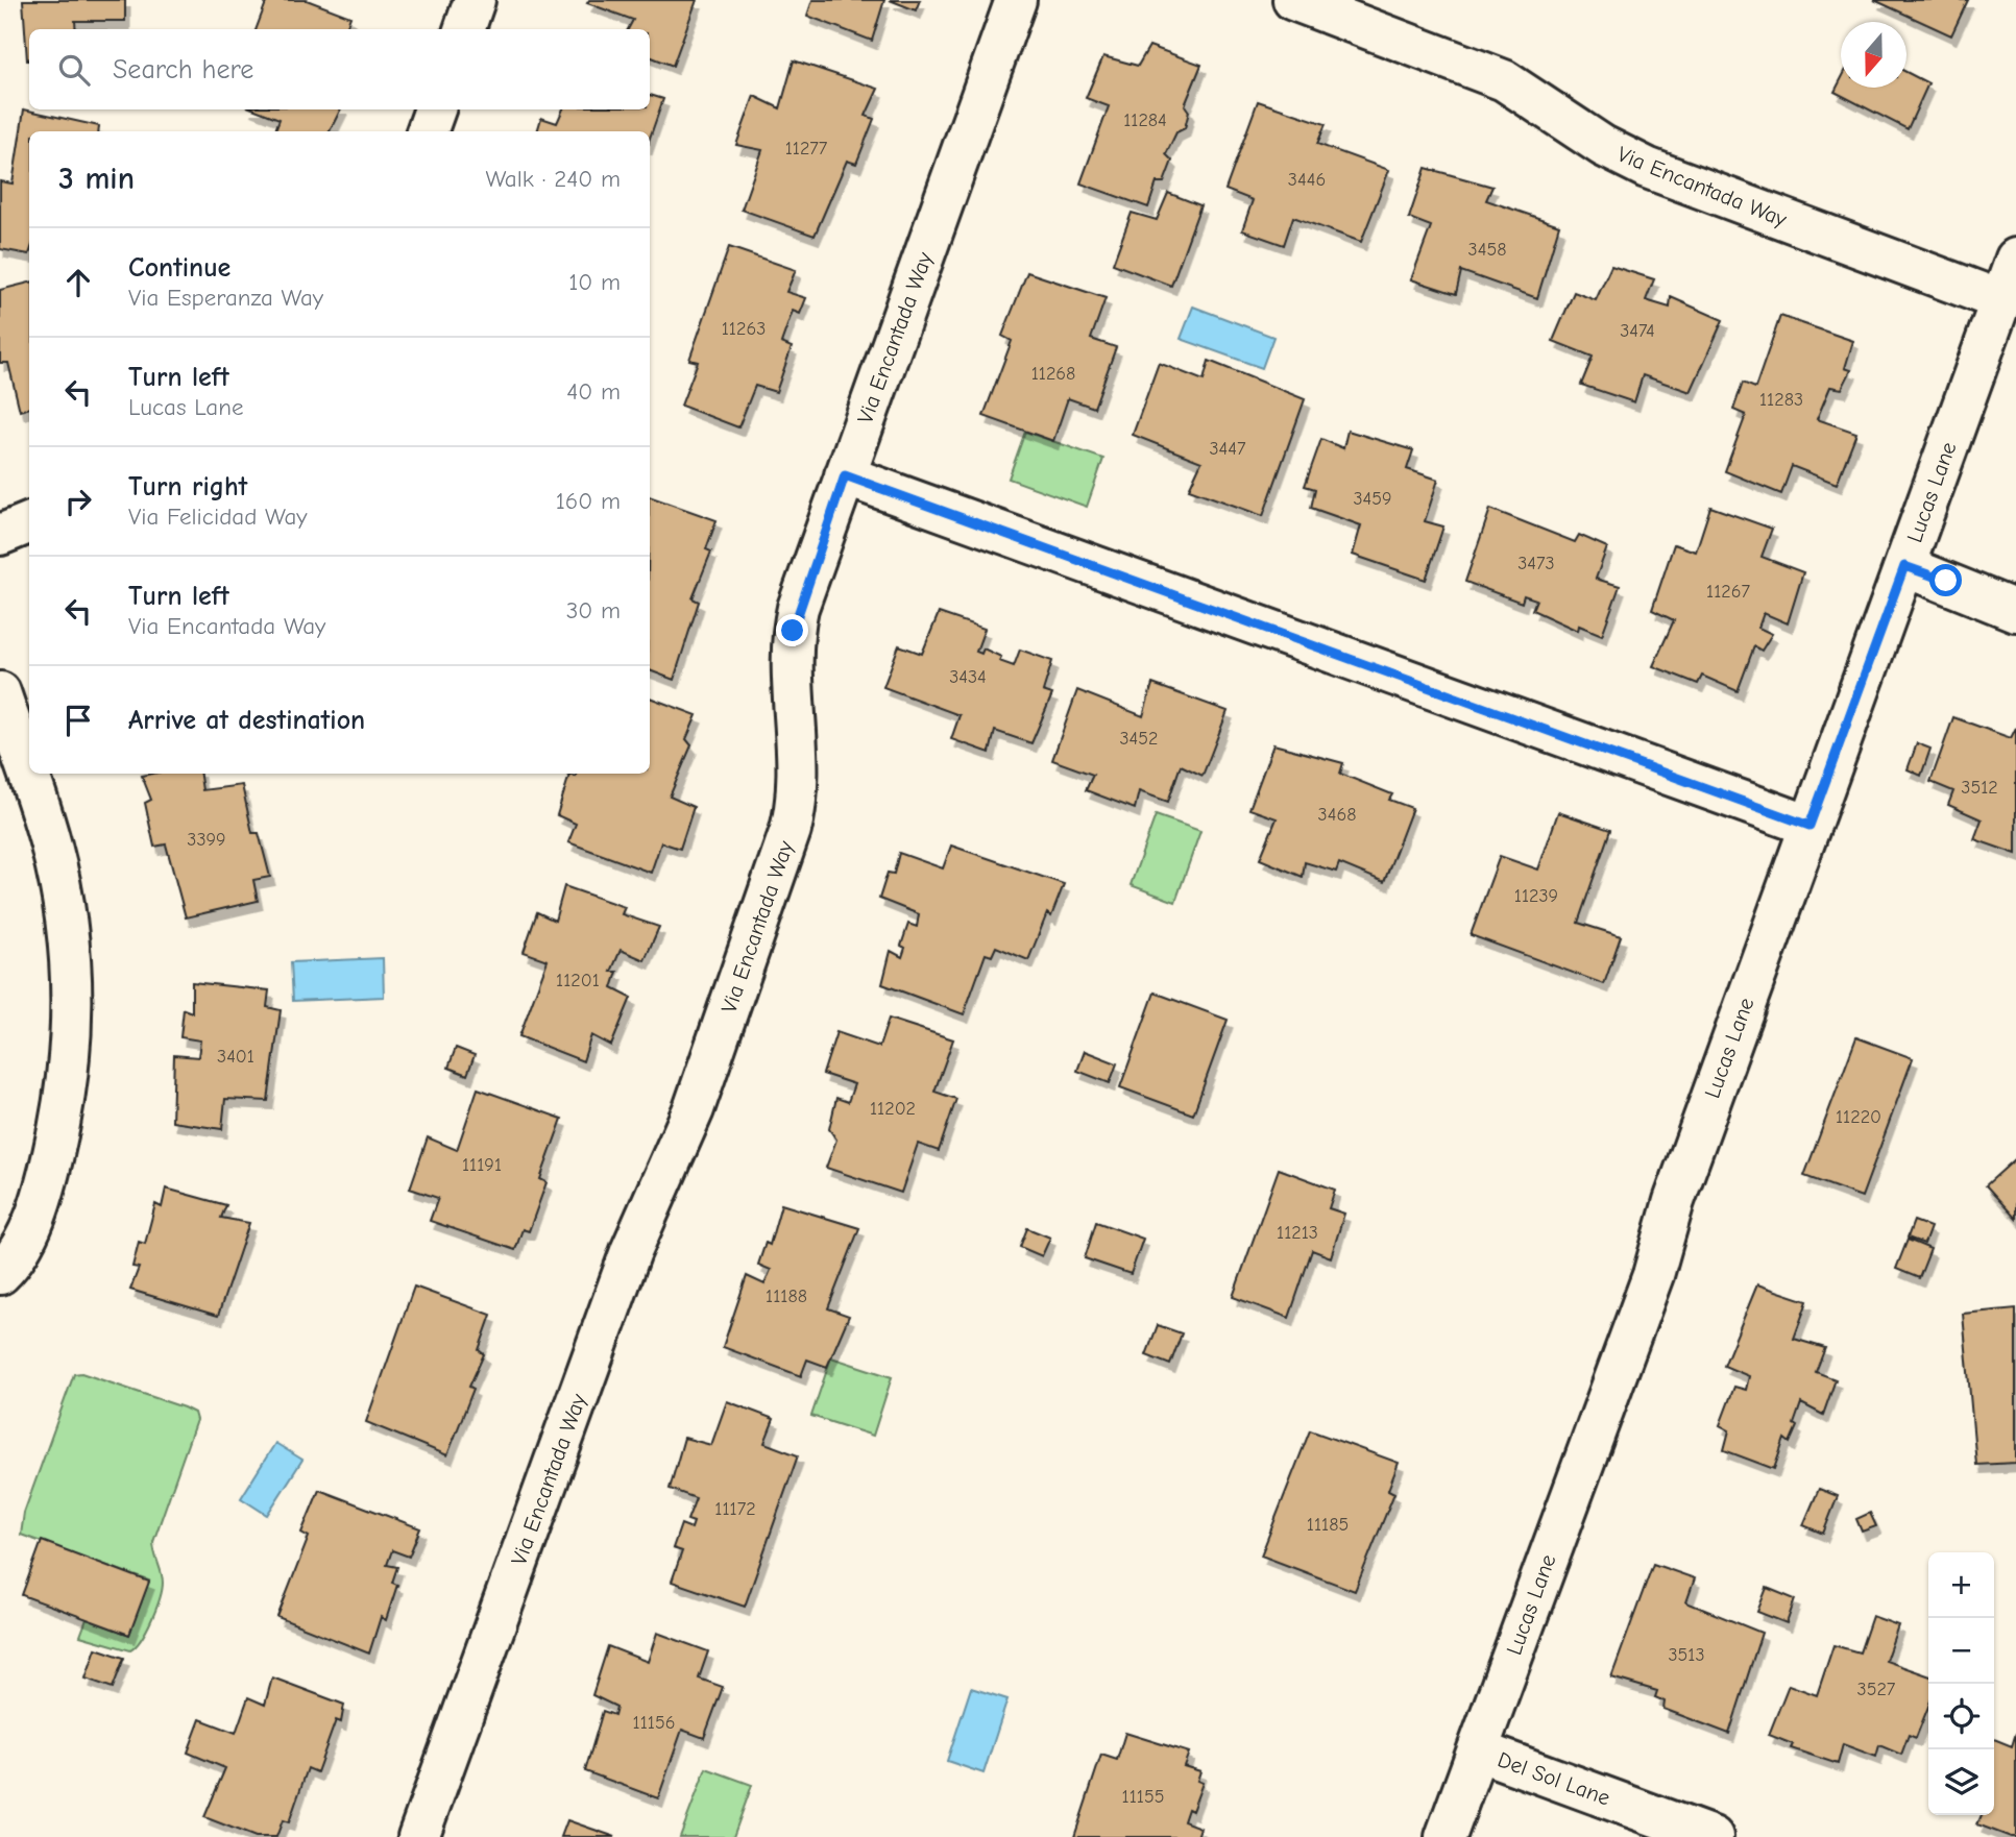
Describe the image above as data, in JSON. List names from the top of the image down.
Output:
{
  "streets": {
    "street": ["Via Encantada Way", "Lucas Lane", "Del Sol Lane"]
  },
  "crossings": [
    ["Via Encantada Way", "Lucas Lane"],
    ["Lucas Lane", "Del Sol Lane"]
  ],
  "house_numbers": [
    "11284",
    "11277",
    "3446",
    "3458",
    "11263",
    "3474",
    "11268",
    "11283",
    "3447",
    "3459",
    "3473",
    "11267",
    "3434",
    "3452",
    "3512",
    "3468",
    "3399",
    "11239",
    "11201",
    "3401",
    "11202",
    "11220",
    "11191",
    "11213",
    "11188",
    "11172",
    "11185",
    "3513",
    "3527",
    "11156",
    "11155"
  ],
  "north": "bottom",
  "page": {
    "search": "Search here",
    "heading": ["3 min", "Walk · 240 m"],
    "list": [
      ["Continue", "Via Esperanza Way", "10 m"],
      ["Turn left", "Lucas Lane", "40 m"],
      ["Turn right", "Via Felicidad Way", "160 m"],
      ["Turn left", "Via Encantada Way", "30 m"],
      "Arrive at destination"
    ],
    "map_buttons": ["+", "−"]
  }
}
